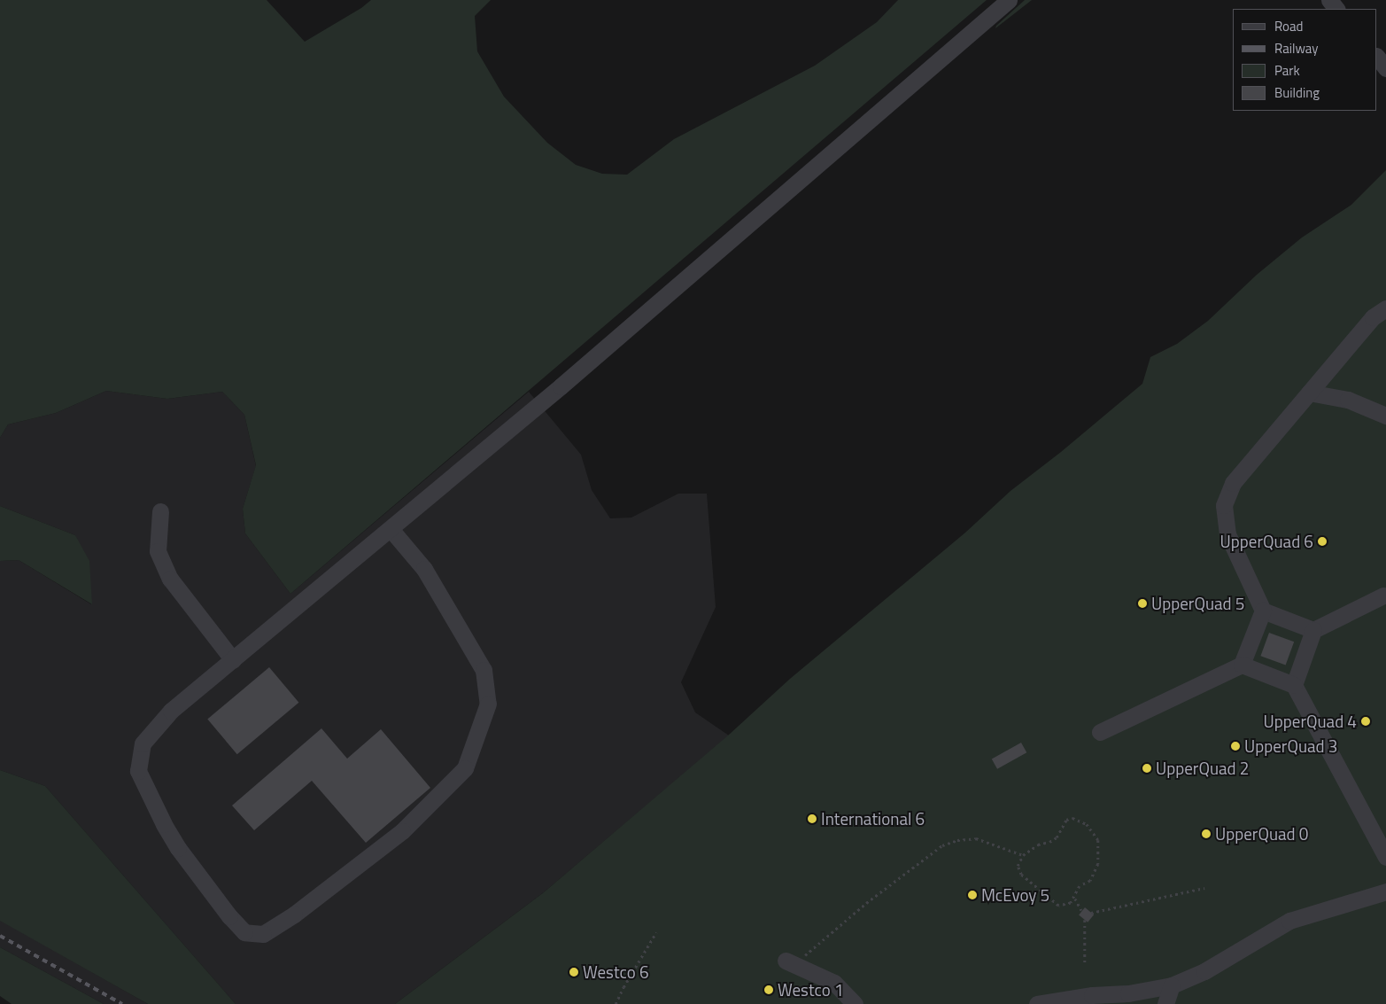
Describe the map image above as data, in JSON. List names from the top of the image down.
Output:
{
  "places": [
    "UpperQuad 6",
    "UpperQuad 5",
    "UpperQuad 4",
    "UpperQuad 3",
    "UpperQuad 2",
    "International 6",
    "UpperQuad 0",
    "McEvoy 5",
    "Westco 6",
    "Westco 1"
  ],
  "legend": [
    "Road",
    "Railway",
    "Park",
    "Building"
  ]
}
